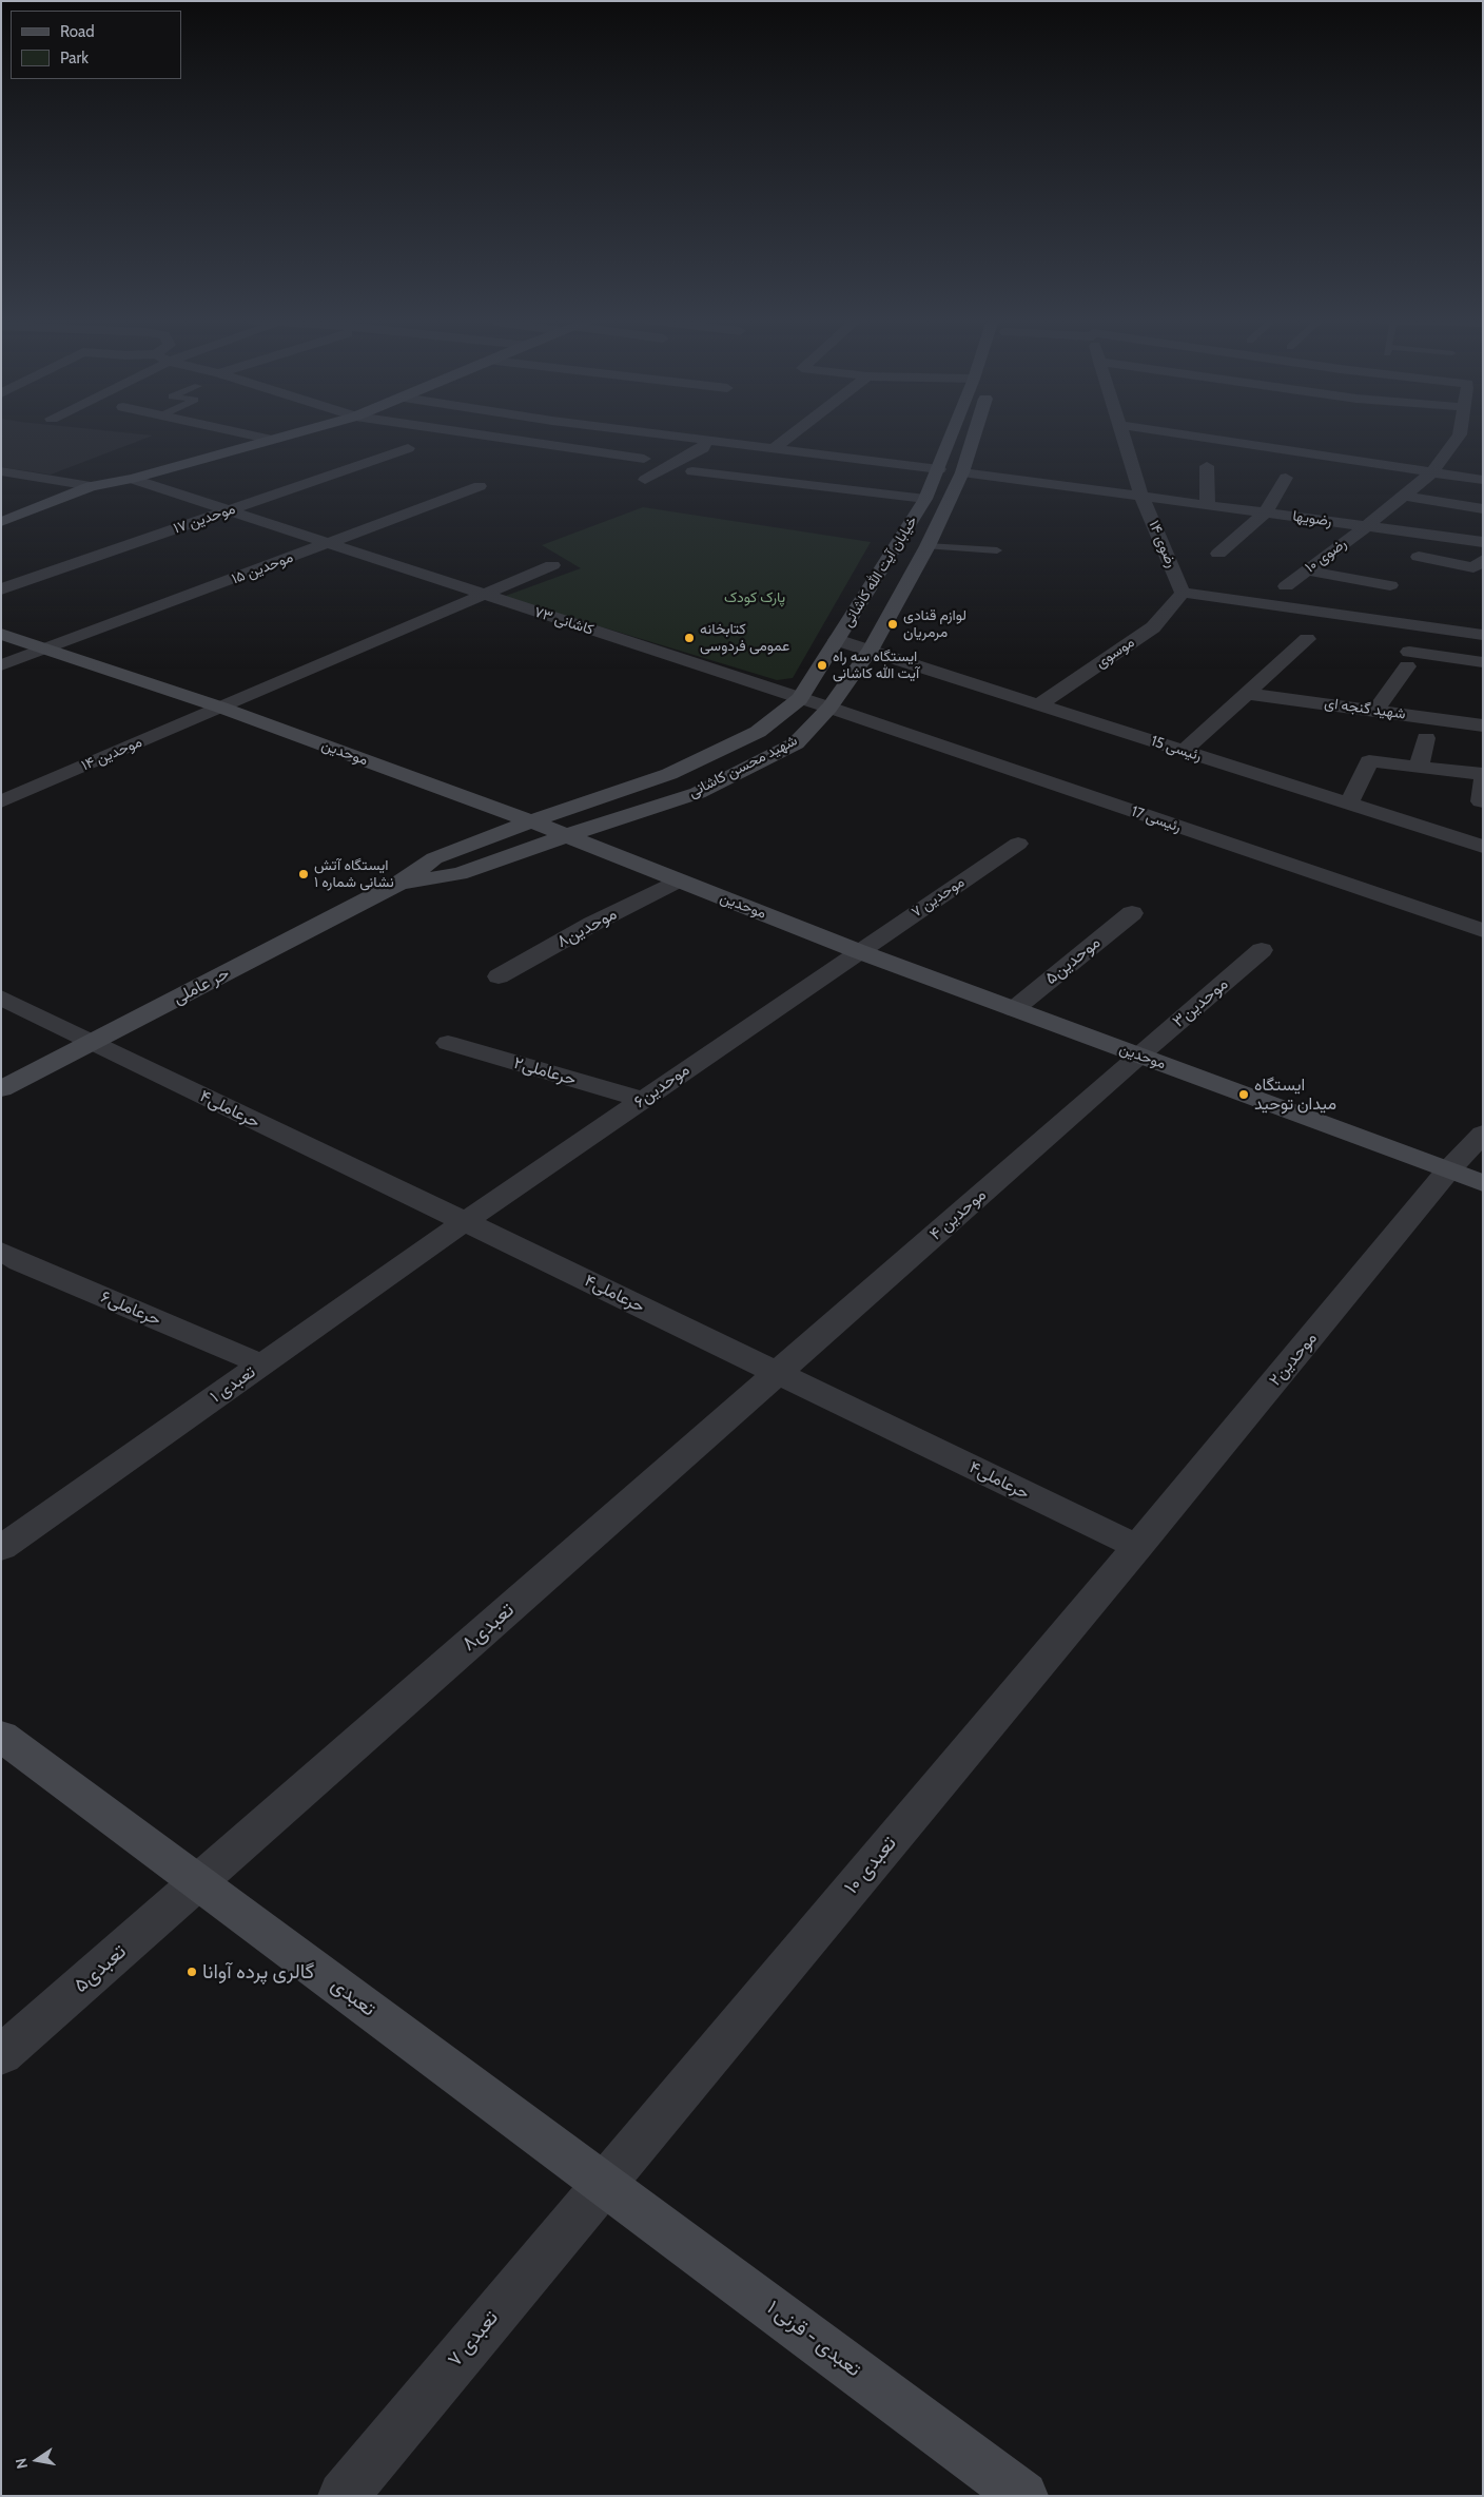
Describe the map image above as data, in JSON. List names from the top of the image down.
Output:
{
  "streets": {
    "main road": [
      "خیابان آیت الله کاشانی",
      "موحدین",
      "شهید محسن کاشانی",
      "حر عاملی",
      "تعبدی",
      "تعبدی - قرنی ۱"
    ],
    "street": [
      "موحدین ۱۷",
      "رضویها",
      "رضوی ۱۴",
      "رضوی ۱۰",
      "موحدین ۱۵",
      "کاشانی ۷۳",
      "موسوی",
      "شهید گنجه ای",
      "رئیسی 15",
      "موحدین ۱۴",
      "رئیسی 17",
      "موحدین ۷",
      "موحدین۸",
      "موحدین۵",
      "موحدین۳",
      "حرعاملی۲",
      "موحدین۶",
      "حرعاملی۴",
      "موحدین ۴",
      "حرعاملی۶",
      "موحدین۲",
      "تعبدی ۱",
      "تعبدی۸",
      "تعبدی ۱۰",
      "تعبدی۵",
      "تعبدی ۷"
    ]
  },
  "crossings": [
    ["موحدین ۱۷", "کاشانی ۷۳"],
    ["رضویها", "رضوی ۱۴"],
    ["رضویها", "رضوی ۱۰"],
    ["رضویها", "شهید محسن کاشانی"],
    ["رضوی ۱۴", "موسوی"],
    ["موحدین ۱۵", "کاشانی ۷۳"],
    ["موحدین ۱۵", "موحدین"],
    ["خیابان آیت الله کاشانی", "کاشانی ۷۳"],
    ["خیابان آیت الله کاشانی", "رئیسی 15"],
    ["خیابان آیت الله کاشانی", "شهید محسن کاشانی"],
    ["کاشانی ۷۳", "موحدین ۱۴"],
    ["کاشانی ۷۳", "شهید محسن کاشانی"],
    ["کاشانی ۷۳", "رئیسی 17"],
    ["موسوی", "رئیسی 15"],
    ["رئیسی 15", "شهید محسن کاشانی"],
    ["موحدین", "موحدین ۱۴"],
    ["موحدین", "شهید محسن کاشانی"],
    ["موحدین", "موحدین ۷"],
    ["موحدین", "موحدین۸"],
    ["موحدین", "موحدین۵"],
    ["موحدین", "حر عاملی"],
    ["موحدین", "موحدین۳"],
    ["موحدین", "موحدین۶"],
    ["موحدین", "موحدین ۴"],
    ["موحدین", "موحدین۲"],
    ["شهید محسن کاشانی", "رئیسی 17"],
    ["شهید محسن کاشانی", "حر عاملی"],
    ["موحدین ۷", "موحدین۶"],
    ["حر عاملی", "حرعاملی۴"],
    ["موحدین۳", "موحدین ۴"],
    ["حرعاملی۲", "موحدین۶"],
    ["موحدین۶", "حرعاملی۴"],
    ["موحدین۶", "تعبدی ۱"],
    ["حرعاملی۴", "موحدین ۴"],
    ["حرعاملی۴", "موحدین۲"],
    ["حرعاملی۴", "تعبدی ۱"],
    ["حرعاملی۴", "تعبدی۸"],
    ["حرعاملی۴", "تعبدی ۱۰"],
    ["موحدین ۴", "تعبدی۸"],
    ["حرعاملی۶", "تعبدی ۱"],
    ["موحدین۲", "تعبدی ۱۰"],
    ["تعبدی۸", "تعبدی۵"],
    ["تعبدی۸", "تعبدی"],
    ["تعبدی ۱۰", "تعبدی"],
    ["تعبدی ۱۰", "تعبدی ۷"],
    ["تعبدی ۱۰", "تعبدی - قرنی ۱"],
    ["تعبدی۵", "تعبدی"],
    ["تعبدی", "تعبدی ۷"],
    ["تعبدی", "تعبدی - قرنی ۱"],
    ["تعبدی ۷", "تعبدی - قرنی ۱"]
  ],
  "parks": ["پارک کودک"],
  "places": [
    "لوازم قنادی مرمریان",
    "کتابخانه عمومی فردوسی",
    "ایستگاه سه راه آیت الله کاشانی",
    "ایستگاه آتش نشانی شماره ۱",
    "ایستگاه میدان توحید",
    "گالری پرده آوانا"
  ],
  "legend": ["Road", "Park"],
  "north": "left"
}
